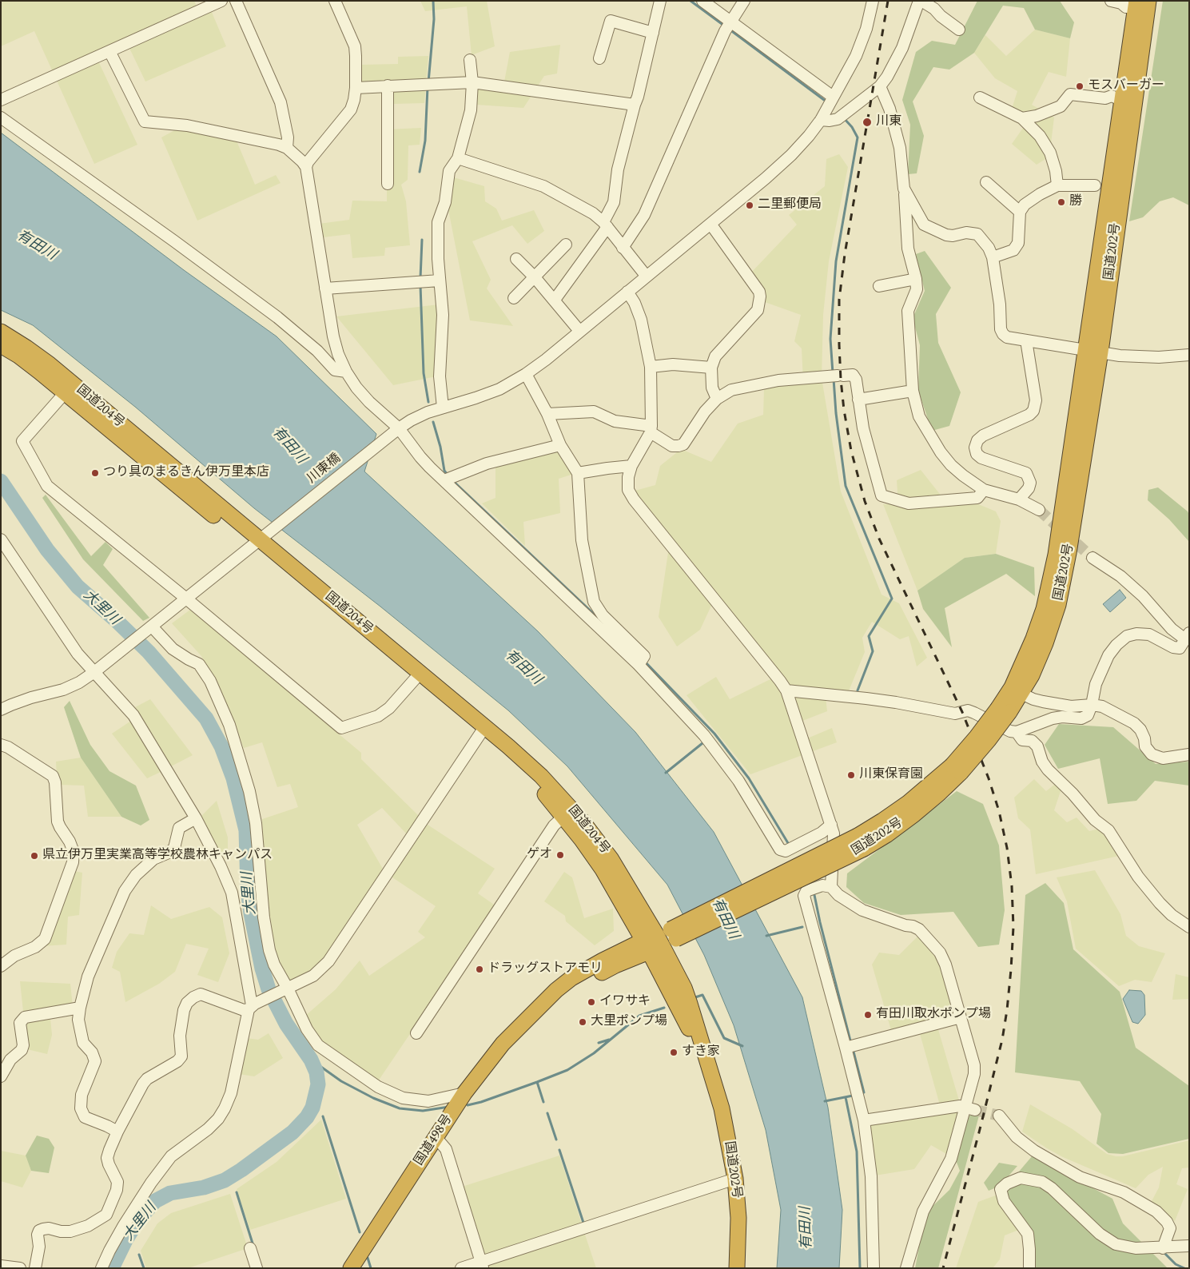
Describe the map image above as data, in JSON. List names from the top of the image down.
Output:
{
  "streets": {
    "highway": ["国道202号", "国道204号", "国道498号"],
    "street": ["川東橋"]
  },
  "crossings": [
    ["国道202号", "国道204号"],
    ["国道202号", "国道498号"],
    ["国道204号", "川東橋"],
    ["国道204号", "国道498号"]
  ],
  "water": ["有田川", "大里川"],
  "places": [
    "モスバーガー",
    "川東",
    "勝",
    "二里郵便局",
    "つり具のまるきん伊万里本店",
    "川東保育園",
    "ゲオ",
    "県立伊万里実業高等学校農林キャンパス",
    "ドラッグストアモリ",
    "イワサキ",
    "有田川取水ポンプ場",
    "大里ポンプ場",
    "すき家"
  ]
}
